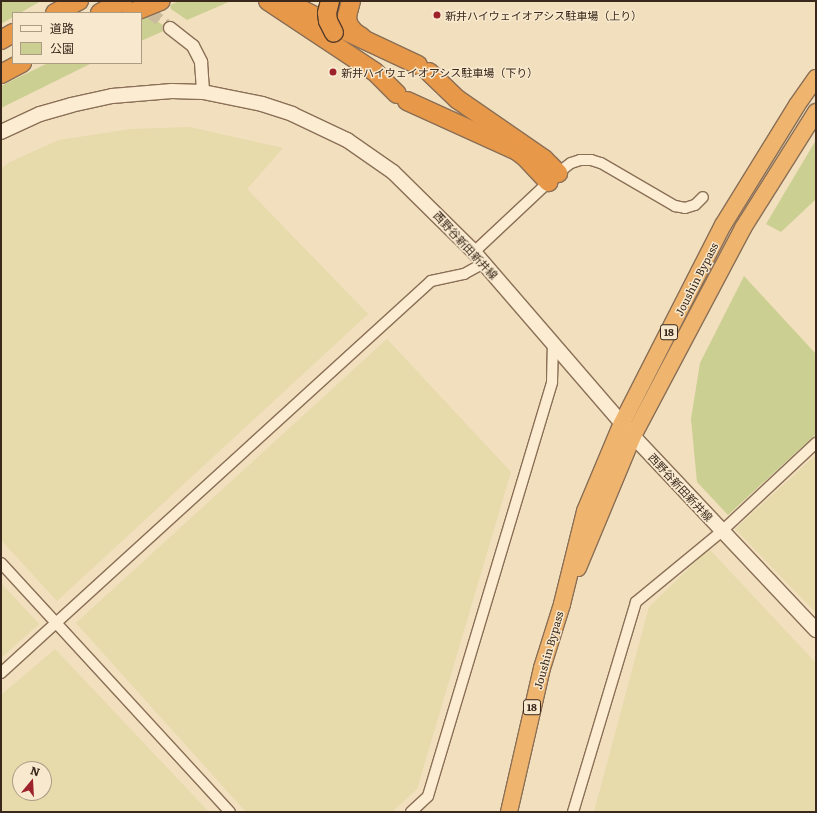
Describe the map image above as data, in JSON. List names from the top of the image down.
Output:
{
  "streets": {
    "highway": ["Joushin Bypass", "18"],
    "main road": ["西野谷新田新井線"]
  },
  "crossings": [
    ["西野谷新田新井線", "Joushin Bypass"]
  ],
  "places": ["新井ハイウェイオアシス駐車場（上り）", "新井ハイウェイオアシス駐車場（下り）"],
  "legend": ["道路", "公園"],
  "north": "top"
}
